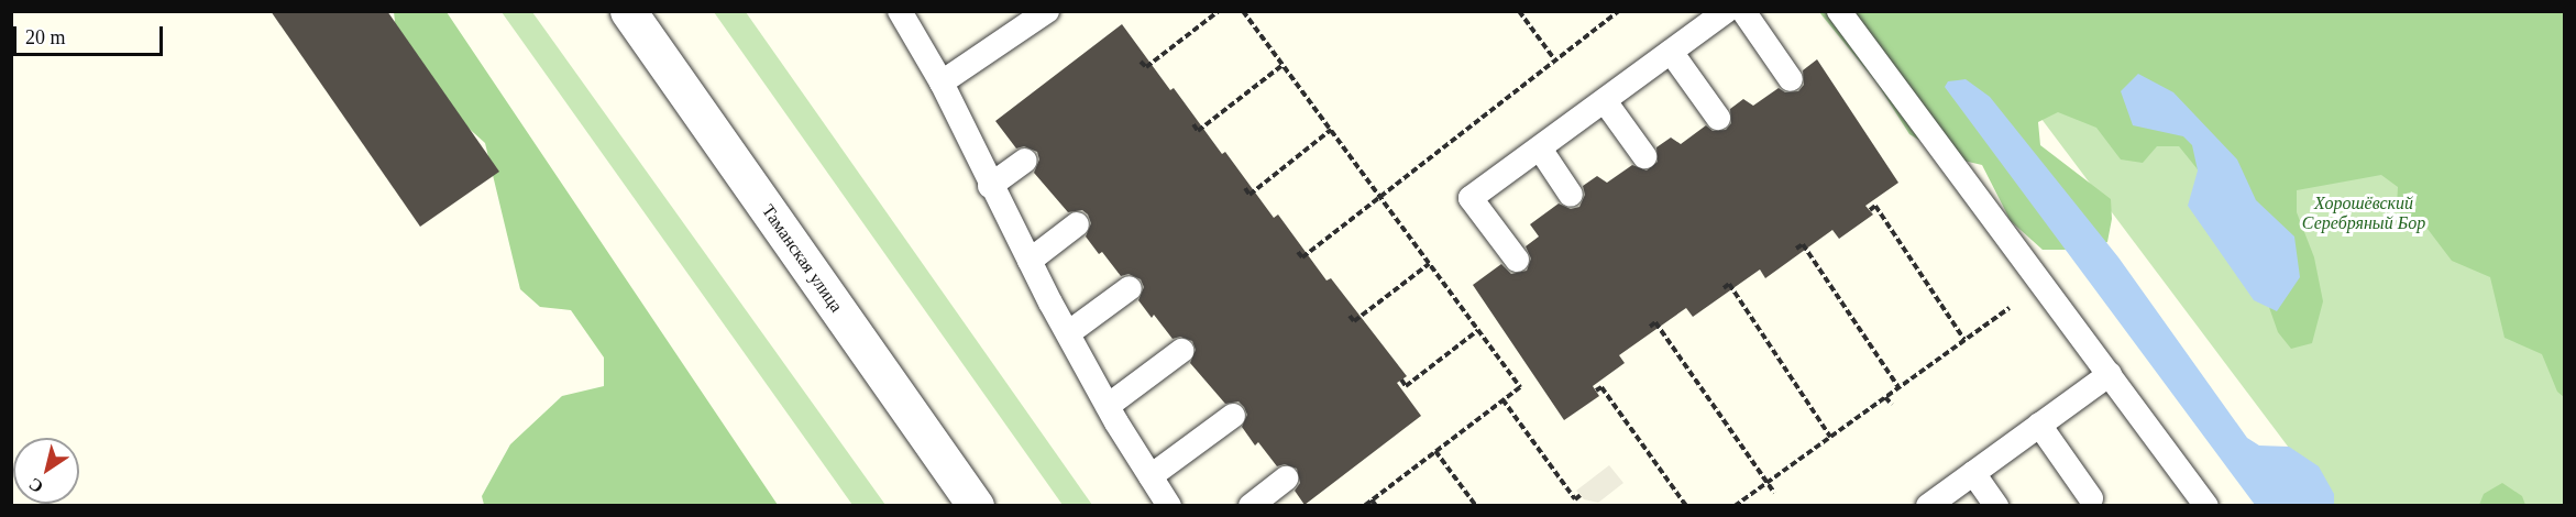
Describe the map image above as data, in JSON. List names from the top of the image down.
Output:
{
  "streets": {
    "street": ["Таманская улица"]
  },
  "parks": ["Хорошёвский Серебряный Бор"],
  "scale_bar": "20 m",
  "north": "bottom left"
}
